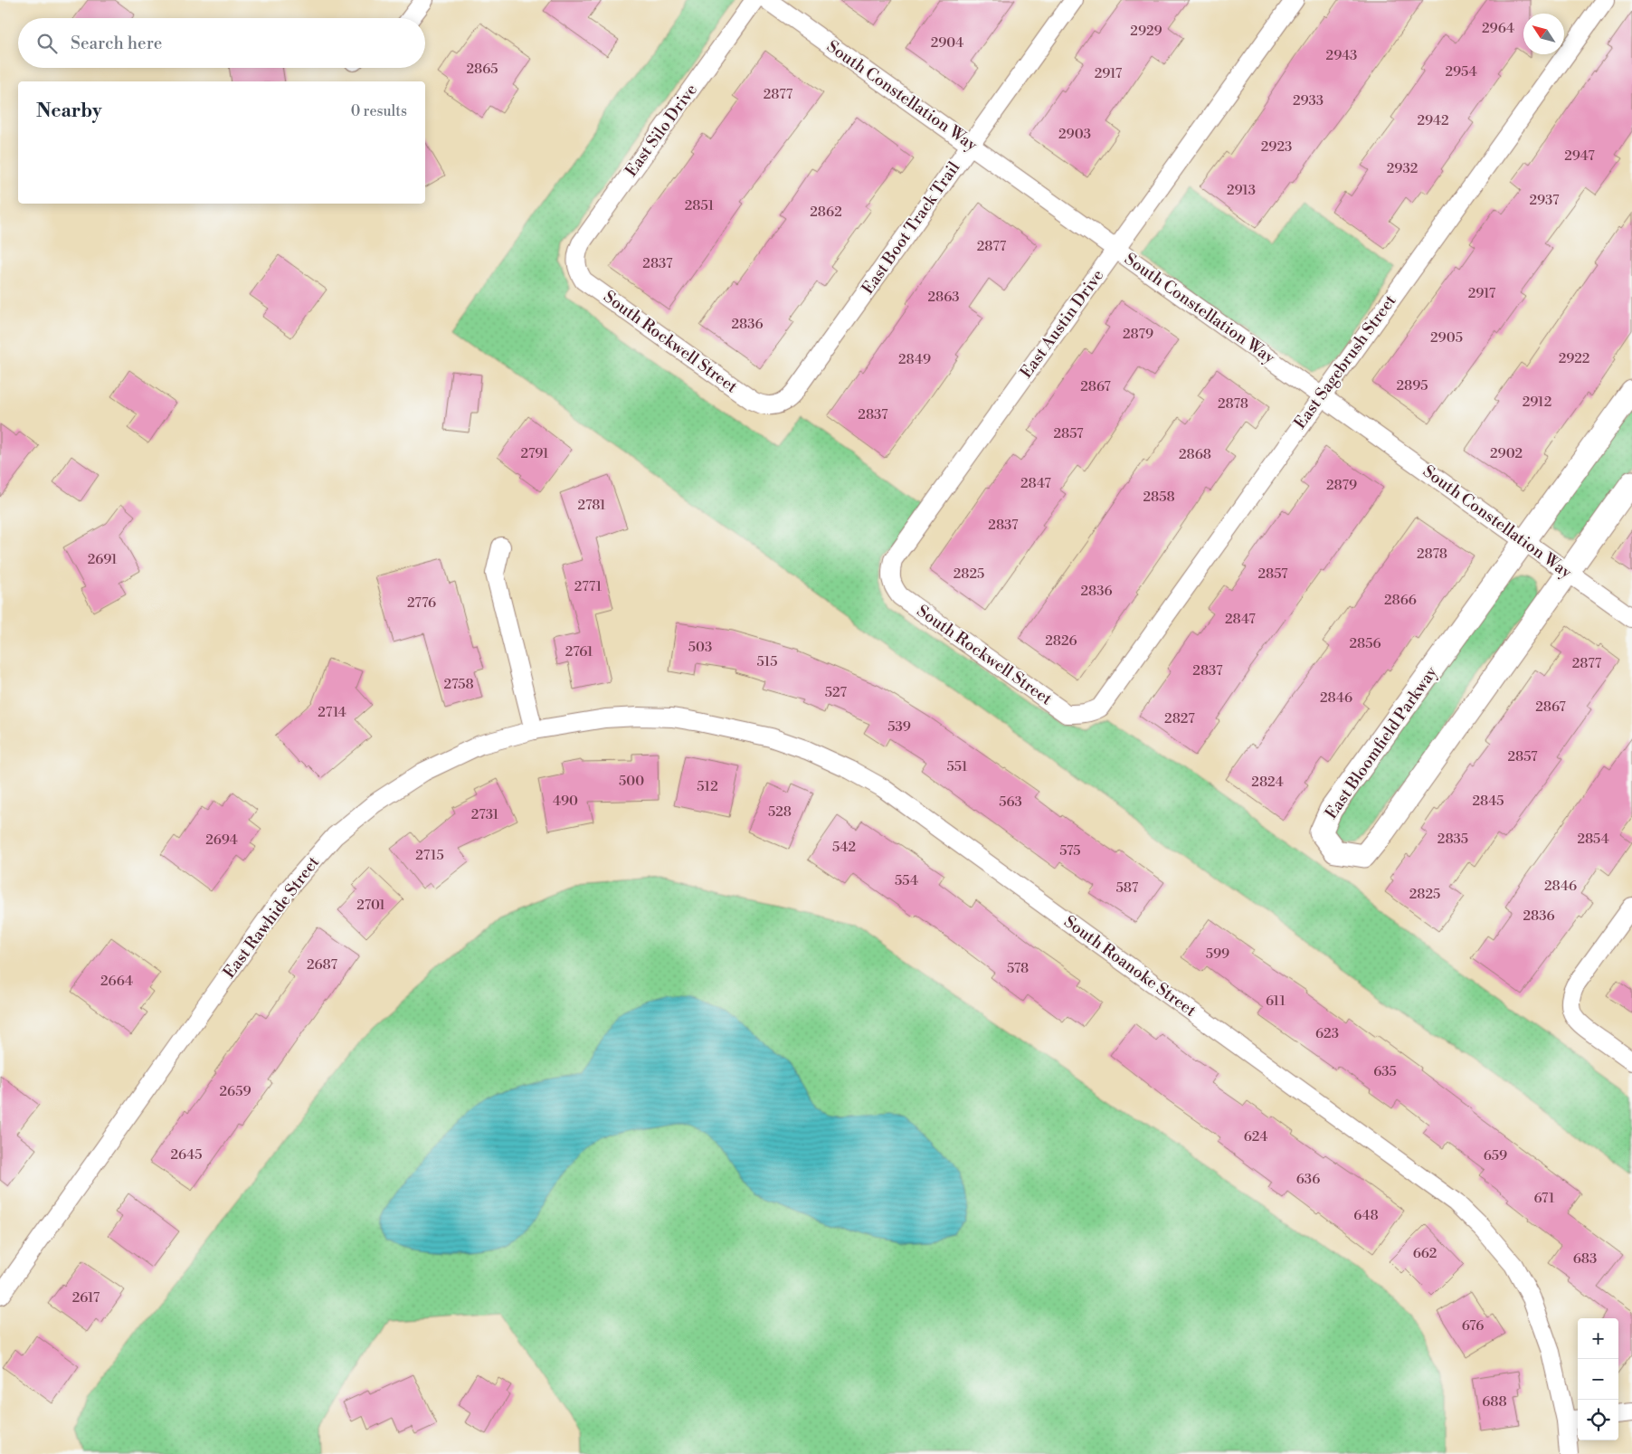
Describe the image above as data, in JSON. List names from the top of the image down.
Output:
{
  "streets": {
    "street": [
      "South Constellation Way",
      "East Silo Drive",
      "East Boot Track Trail",
      "East Austin Drive",
      "South Rockwell Street",
      "East Sagebrush Street",
      "East Bloomfield Parkway",
      "East Rawhide Street",
      "South Roanoke Street"
    ]
  },
  "crossings": [
    ["South Constellation Way", "East Boot Track Trail"],
    ["South Constellation Way", "East Austin Drive"],
    ["South Constellation Way", "East Sagebrush Street"],
    ["South Constellation Way", "East Bloomfield Parkway"],
    ["East Silo Drive", "South Rockwell Street"],
    ["East Boot Track Trail", "South Rockwell Street"],
    ["East Austin Drive", "South Rockwell Street"],
    ["South Rockwell Street", "East Sagebrush Street"],
    ["East Rawhide Street", "South Roanoke Street"]
  ],
  "house_numbers": [
    "2964",
    "2929",
    "2904",
    "2943",
    "2865",
    "2954",
    "2917",
    "2877",
    "2933",
    "2942",
    "2903",
    "2923",
    "2947",
    "2932",
    "2913",
    "2937",
    "2851",
    "2862",
    "2877",
    "2837",
    "2917",
    "2863",
    "2836",
    "2879",
    "2905",
    "2922",
    "2849",
    "2895",
    "2867",
    "2912",
    "2878",
    "2837",
    "2857",
    "2791",
    "2902",
    "2868",
    "2847",
    "2879",
    "2858",
    "2781",
    "2837",
    "2878",
    "2691",
    "2825",
    "2857",
    "2771",
    "2836",
    "2866",
    "2776",
    "2847",
    "2826",
    "2856",
    "503",
    "2761",
    "515",
    "2877",
    "2837",
    "2758",
    "527",
    "2846",
    "2867",
    "2714",
    "2827",
    "539",
    "2857",
    "551",
    "500",
    "2824",
    "512",
    "490",
    "2845",
    "563",
    "528",
    "2731",
    "2835",
    "2854",
    "2694",
    "542",
    "575",
    "2715",
    "554",
    "2846",
    "587",
    "2825",
    "2701",
    "2836",
    "599",
    "2687",
    "578",
    "2664",
    "611",
    "623",
    "635",
    "2659",
    "624",
    "2645",
    "659",
    "636",
    "671",
    "648",
    "662",
    "683",
    "2617",
    "676",
    "688"
  ],
  "north": "top left",
  "page": {
    "search": "Search here",
    "heading": ["Nearby", "0 results"],
    "map_buttons": ["+", "−"]
  }
}
